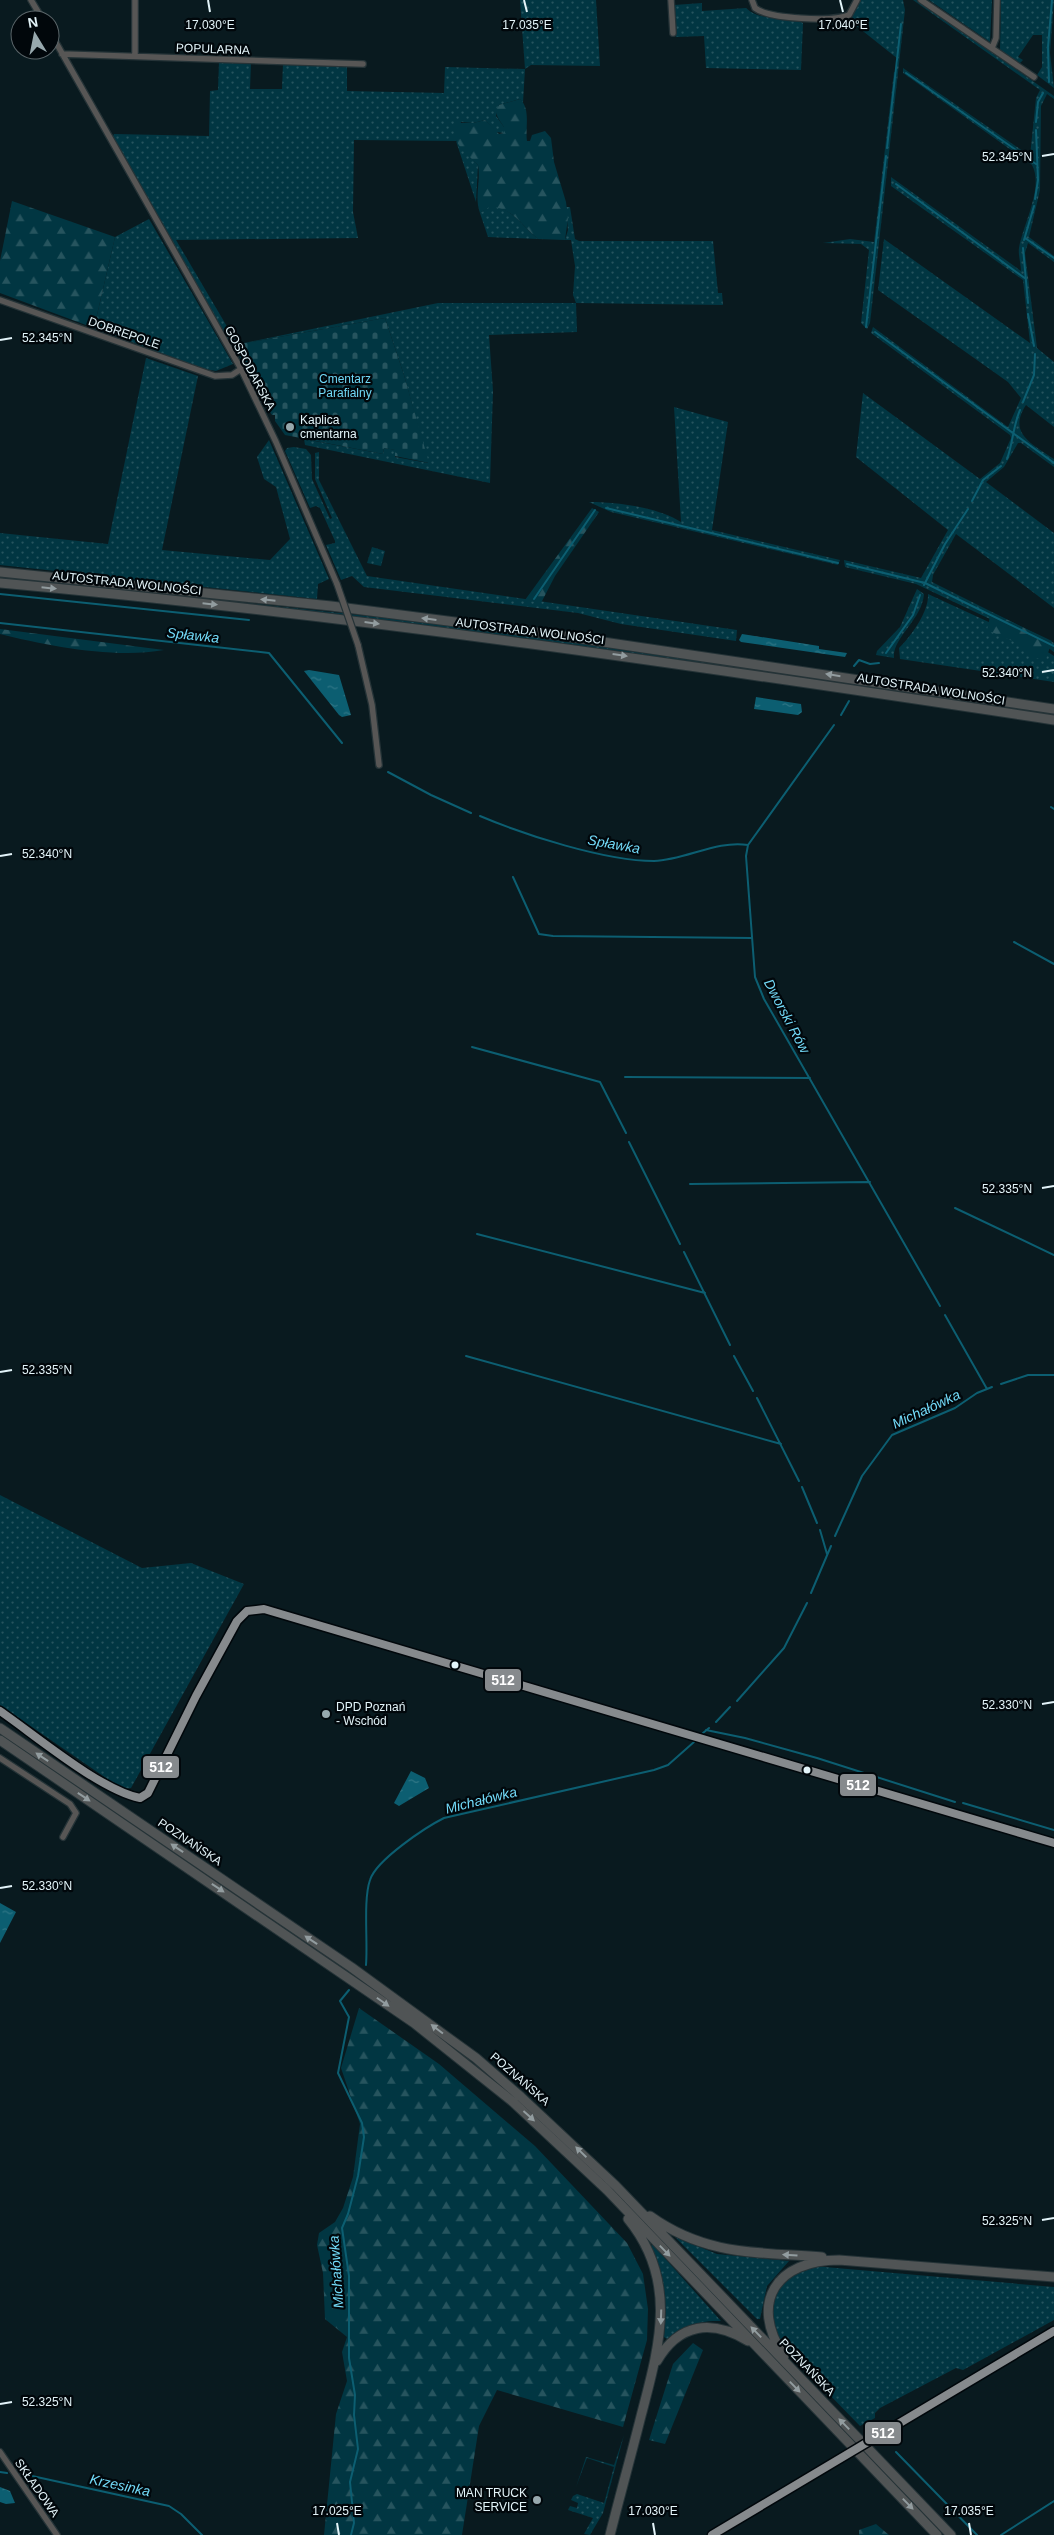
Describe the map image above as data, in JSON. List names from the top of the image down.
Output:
{
  "streets": {
    "highway": ["AUTOSTRADA WOLNOŚCI", "POZNAŃSKA"],
    "street": [
      "POPULARNA",
      "DOBREPOLE",
      "GOSPODARSKA",
      "SKŁADOWA"
    ]
  },
  "crossings": [
    ["POPULARNA", "GOSPODARSKA"],
    ["DOBREPOLE", "GOSPODARSKA"]
  ],
  "water": [
    "Spławka",
    "Dworski Rów",
    "Michałówka",
    "Krzesinka"
  ],
  "parks": ["Cmentarz Parafialny"],
  "places": ["Kaplica cmentarna", "DPD Poznań - Wschód", "MAN TRUCK SERVICE"],
  "lines": ["transit line 512"],
  "north": "top",
  "coordinates": [
    "17.030°E",
    "17.035°E",
    "17.040°E",
    "52.345°N",
    "52.340°N",
    "52.335°N",
    "52.330°N",
    "52.325°N",
    "17.025°E"
  ]
}
